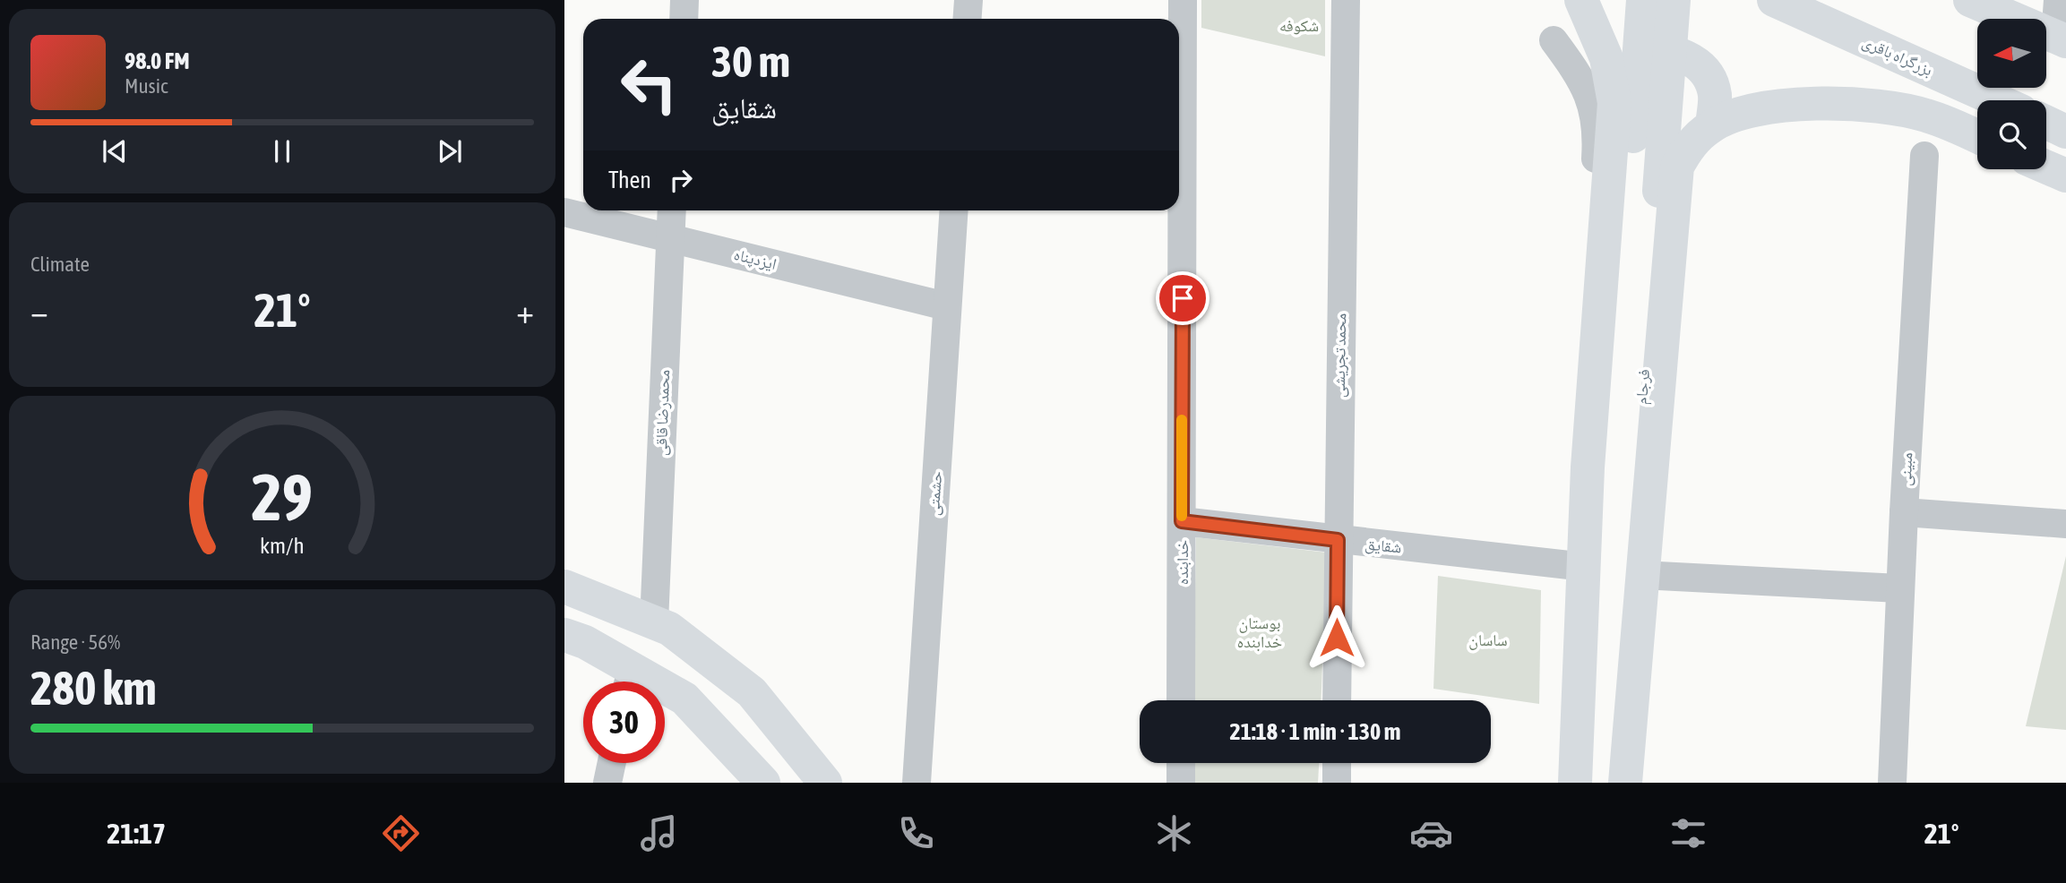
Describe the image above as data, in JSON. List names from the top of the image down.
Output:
{
  "streets": {
    "main road": ["بزرگراه باقری", "فرجام"],
    "street": [
      "ایزدپناه",
      "محمد تجریشی",
      "محمدرضا قاقی",
      "مبینی",
      "حشمتی",
      "شقایق",
      "خدابنده"
    ]
  },
  "crossings": [
    ["ایزدپناه", "محمدرضا قاقی"],
    ["ایزدپناه", "حشمتی"],
    ["محمد تجریشی", "شقایق"],
    ["شقایق", "خدابنده"]
  ],
  "parks": ["شکوفه", "بوستان خدابنده", "ساسان"],
  "north": "left",
  "page": {
    "turn": ["30 m", "شقایق"],
    "song": ["98.0 FM", "Music"],
    "then": "Then",
    "tile": [
      "Climate",
      ["Range · 56%", "280 km"]
    ],
    "heat": ["−", "21°", "+"],
    "limit": "30",
    "trip": "21:18 · 1 min · 130 m",
    "tabs": ["21:17", "21°"],
    "gauge": ["29", "km/h"]
  }
}
